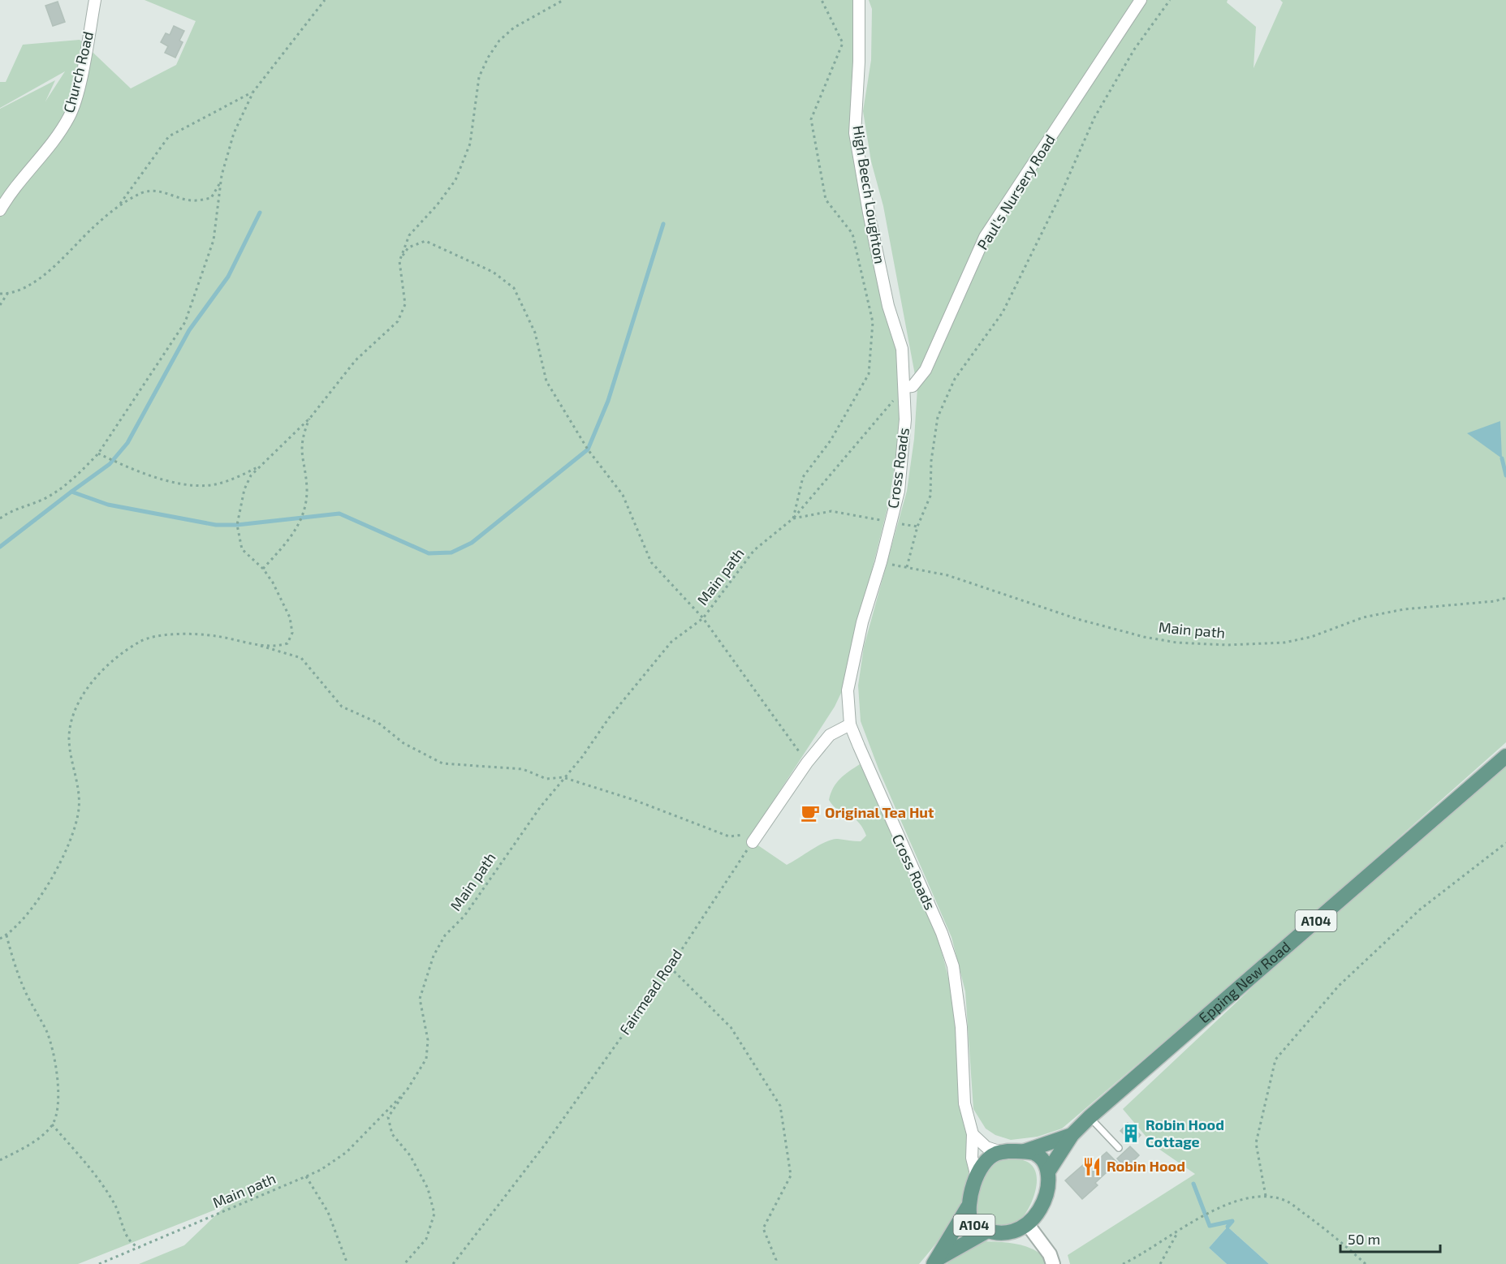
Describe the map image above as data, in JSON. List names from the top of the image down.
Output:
{
  "streets": {
    "main road": ["A104", "Epping New Road"],
    "street": [
      "Church Road",
      "Paul's Nursery Road",
      "High Beech Loughton",
      "Cross Roads"
    ],
    "path": ["Main path", "Fairmead Road"]
  },
  "crossings": [
    ["Paul's Nursery Road", "High Beech Loughton"],
    ["Paul's Nursery Road", "Cross Roads"],
    ["High Beech Loughton", "Cross Roads"],
    ["Cross Roads", "Main path"],
    ["Cross Roads", "A104"],
    ["Cross Roads", "Epping New Road"],
    ["A104", "Epping New Road"]
  ],
  "places": {
    "cafe": ["Original Tea Hut"],
    "building": ["Robin Hood Cottage"],
    "restaurant": ["Robin Hood"]
  },
  "scale_bar": "50 m"
}
